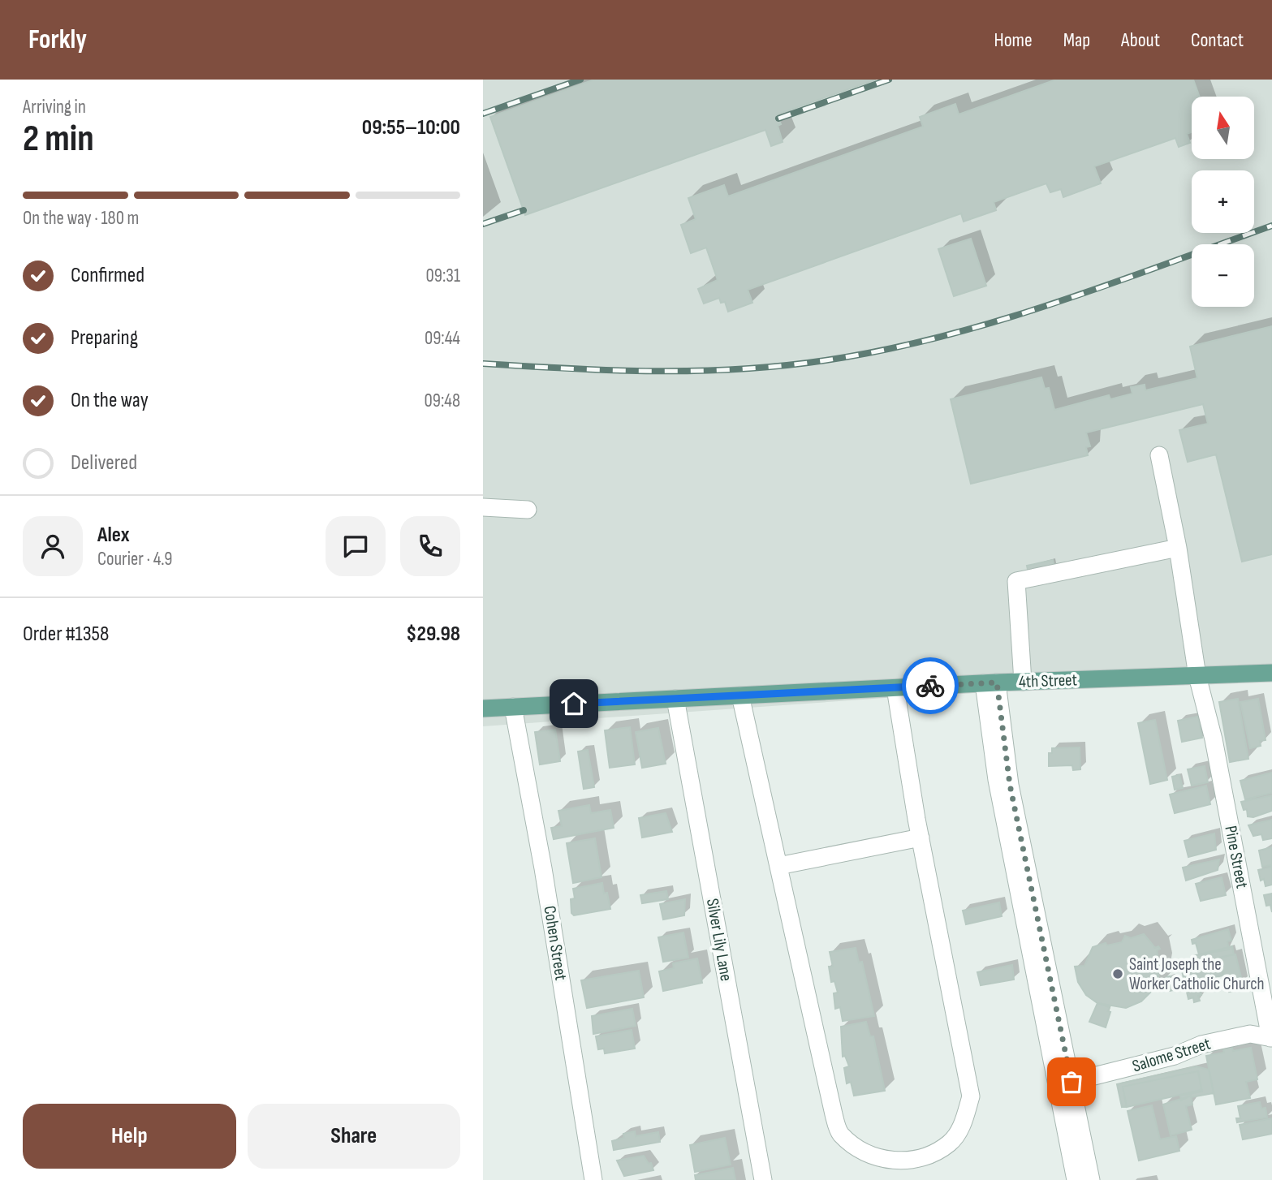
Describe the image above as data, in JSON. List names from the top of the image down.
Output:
{
  "streets": {
    "main road": ["4th Street"],
    "street": [
      "Pine Street",
      "Silver Lily Lane",
      "Cohen Street",
      "Salome Street"
    ]
  },
  "crossings": [
    ["4th Street", "Pine Street"],
    ["4th Street", "Silver Lily Lane"],
    ["4th Street", "Cohen Street"],
    ["Pine Street", "Salome Street"]
  ],
  "places": ["Saint Joseph the Worker Catholic Church"],
  "north": "top",
  "page": {
    "header": "Forkly",
    "nav": [
      "Home",
      "Map",
      "About",
      "Contact"
    ],
    "heading": ["2 min", "Arriving in", "09:55–10:00"],
    "panel": [
      "Alex",
      "Courier · 4.9",
      "Order #1358",
      "$29.98"
    ],
    "map_buttons": ["+", "−"],
    "bar": "On the way · 180 m",
    "list": [
      ["Confirmed", "09:31"],
      ["Preparing", "09:44"],
      ["On the way", "09:48"],
      "Delivered"
    ],
    "buttons": ["Help", "Share"]
  }
}
